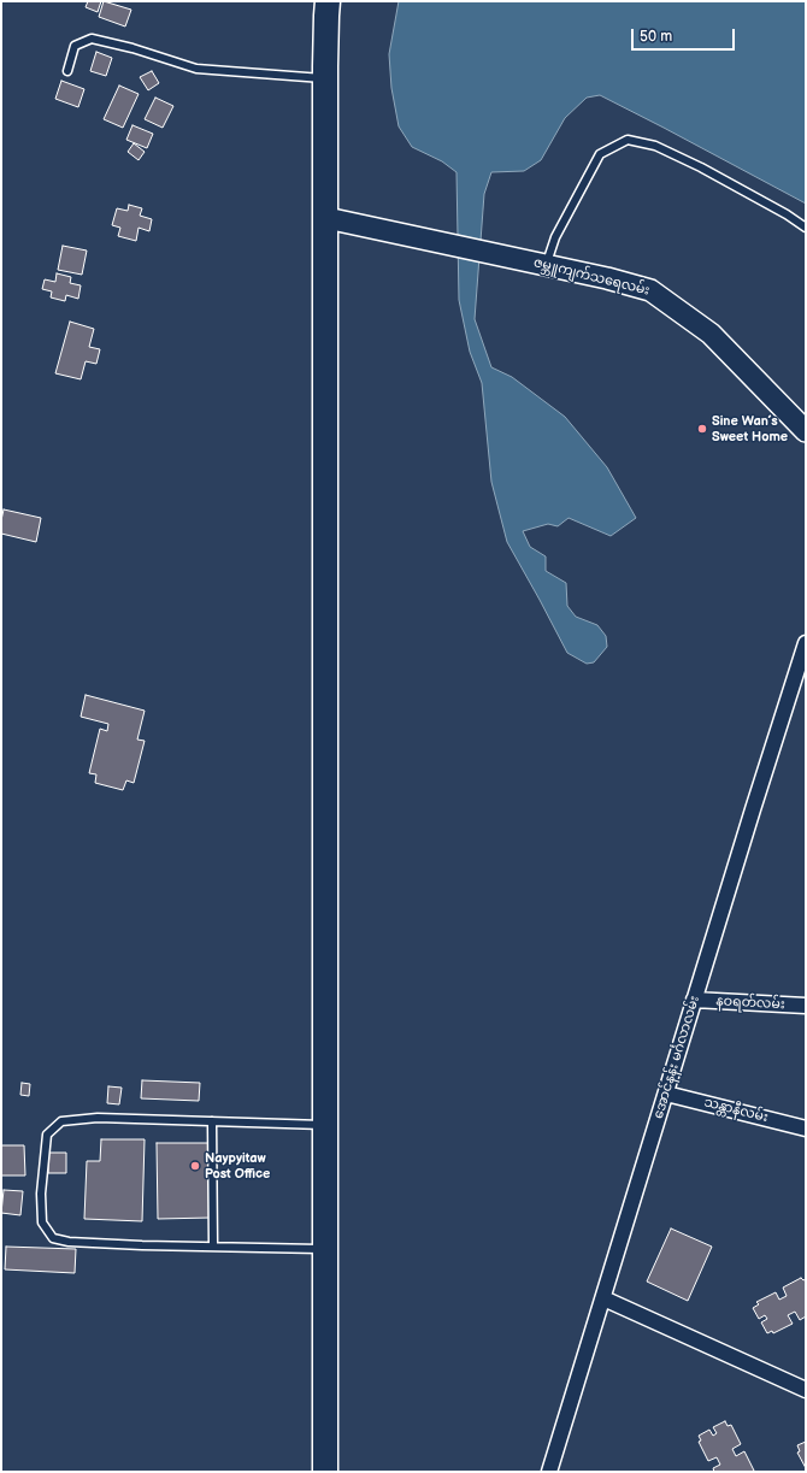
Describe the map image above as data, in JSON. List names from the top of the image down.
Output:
{
  "streets": {
    "main road": ["ဇမ္ဘူကျက်သရေလမ်း"],
    "street": ["နဝရတ်လမ်း", "အောင်နန်း မင်္ဂလာလမ်း", "သန္တာနီလမ်း"]
  },
  "crossings": [
    ["နဝရတ်လမ်း", "အောင်နန်း မင်္ဂလာလမ်း"],
    ["အောင်နန်း မင်္ဂလာလမ်း", "သန္တာနီလမ်း"]
  ],
  "places": ["Sine Wan´s Sweet Home", "Naypyitaw Post Office"],
  "scale_bar": "50 m"
}
